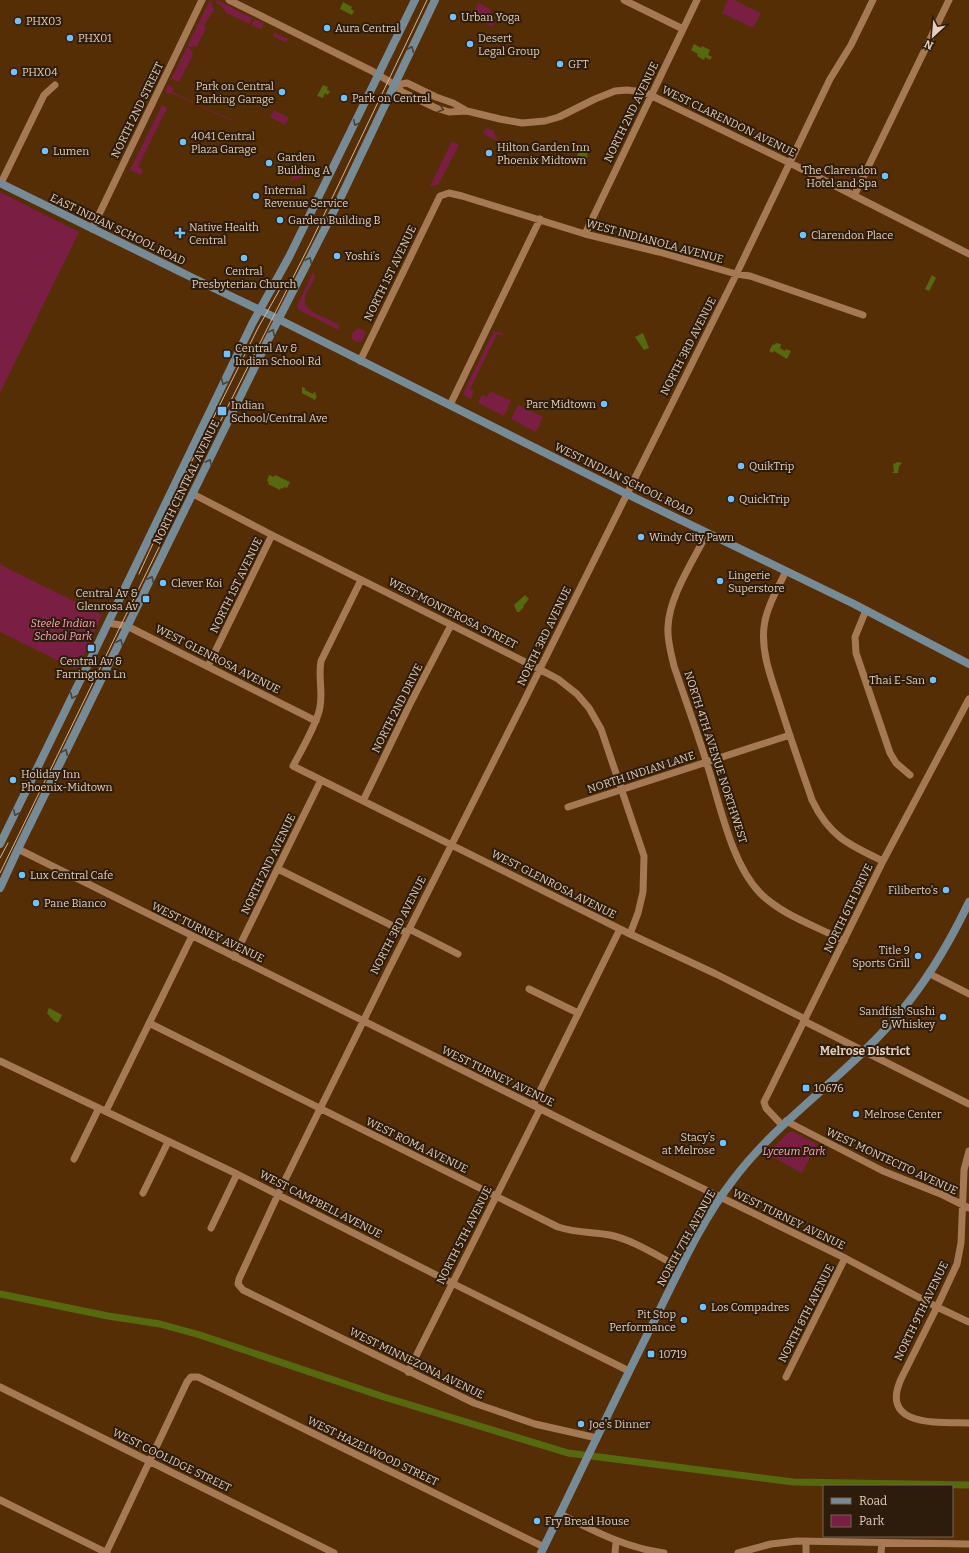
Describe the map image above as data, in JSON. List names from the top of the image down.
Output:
{
  "streets": {
    "main road": [
      "EAST INDIAN SCHOOL ROAD",
      "WEST INDIAN SCHOOL ROAD",
      "NORTH CENTRAL AVENUE",
      "NORTH 7TH AVENUE"
    ],
    "street": [
      "NORTH 2ND STREET",
      "NORTH 2ND AVENUE",
      "WEST CLARENDON AVENUE",
      "WEST INDIANOLA AVENUE",
      "NORTH 1ST AVENUE",
      "NORTH 3RD AVENUE",
      "WEST MONTEROSA STREET",
      "WEST GLENROSA AVENUE",
      "NORTH 2ND DRIVE",
      "NORTH 4TH AVENUE NORTHWEST",
      "NORTH INDIAN LANE",
      "NORTH 6TH DRIVE",
      "WEST TURNEY AVENUE",
      "WEST ROMA AVENUE",
      "WEST MONTECITO AVENUE",
      "WEST CAMPBELL AVENUE",
      "NORTH 5TH AVENUE",
      "NORTH 9TH AVENUE",
      "NORTH 8TH AVENUE",
      "WEST MINNEZONA AVENUE",
      "WEST HAZELWOOD STREET",
      "WEST COOLIDGE STREET"
    ]
  },
  "crossings": [
    ["NORTH 2ND STREET", "EAST INDIAN SCHOOL ROAD"],
    ["NORTH 2ND AVENUE", "WEST CLARENDON AVENUE"],
    ["NORTH 2ND AVENUE", "WEST INDIANOLA AVENUE"],
    ["NORTH 2ND AVENUE", "WEST GLENROSA AVENUE"],
    ["NORTH 2ND AVENUE", "WEST TURNEY AVENUE"],
    ["WEST CLARENDON AVENUE", "NORTH 3RD AVENUE"],
    ["WEST CLARENDON AVENUE", "NORTH CENTRAL AVENUE"],
    ["EAST INDIAN SCHOOL ROAD", "WEST INDIAN SCHOOL ROAD"],
    ["EAST INDIAN SCHOOL ROAD", "NORTH CENTRAL AVENUE"],
    ["WEST INDIANOLA AVENUE", "NORTH 1ST AVENUE"],
    ["WEST INDIANOLA AVENUE", "NORTH 3RD AVENUE"],
    ["NORTH 1ST AVENUE", "WEST INDIAN SCHOOL ROAD"],
    ["NORTH 1ST AVENUE", "WEST MONTEROSA STREET"],
    ["NORTH 1ST AVENUE", "WEST GLENROSA AVENUE"],
    ["NORTH 3RD AVENUE", "WEST INDIAN SCHOOL ROAD"],
    ["NORTH 3RD AVENUE", "WEST MONTEROSA STREET"],
    ["NORTH 3RD AVENUE", "WEST GLENROSA AVENUE"],
    ["NORTH 3RD AVENUE", "WEST TURNEY AVENUE"],
    ["NORTH 3RD AVENUE", "WEST ROMA AVENUE"],
    ["NORTH 3RD AVENUE", "WEST CAMPBELL AVENUE"],
    ["NORTH 3RD AVENUE", "WEST MINNEZONA AVENUE"],
    ["WEST INDIAN SCHOOL ROAD", "NORTH CENTRAL AVENUE"],
    ["WEST INDIAN SCHOOL ROAD", "NORTH 4TH AVENUE NORTHWEST"],
    ["NORTH CENTRAL AVENUE", "WEST MONTEROSA STREET"],
    ["NORTH CENTRAL AVENUE", "WEST GLENROSA AVENUE"],
    ["NORTH CENTRAL AVENUE", "WEST TURNEY AVENUE"],
    ["WEST MONTEROSA STREET", "WEST GLENROSA AVENUE"],
    ["WEST MONTEROSA STREET", "NORTH 2ND DRIVE"],
    ["WEST MONTEROSA STREET", "NORTH INDIAN LANE"],
    ["WEST GLENROSA AVENUE", "NORTH 2ND DRIVE"],
    ["WEST GLENROSA AVENUE", "NORTH 6TH DRIVE"],
    ["WEST GLENROSA AVENUE", "NORTH 7TH AVENUE"],
    ["NORTH 4TH AVENUE NORTHWEST", "NORTH INDIAN LANE"],
    ["NORTH 4TH AVENUE NORTHWEST", "NORTH 6TH DRIVE"],
    ["NORTH 6TH DRIVE", "WEST MONTECITO AVENUE"],
    ["NORTH 6TH DRIVE", "NORTH 7TH AVENUE"],
    ["WEST TURNEY AVENUE", "NORTH 5TH AVENUE"],
    ["WEST TURNEY AVENUE", "NORTH 7TH AVENUE"],
    ["WEST TURNEY AVENUE", "NORTH 9TH AVENUE"],
    ["WEST TURNEY AVENUE", "NORTH 8TH AVENUE"],
    ["WEST ROMA AVENUE", "NORTH 5TH AVENUE"],
    ["WEST ROMA AVENUE", "NORTH 7TH AVENUE"],
    ["WEST MONTECITO AVENUE", "NORTH 7TH AVENUE"],
    ["WEST MONTECITO AVENUE", "NORTH 9TH AVENUE"],
    ["WEST CAMPBELL AVENUE", "NORTH 5TH AVENUE"],
    ["WEST CAMPBELL AVENUE", "NORTH 7TH AVENUE"],
    ["NORTH 5TH AVENUE", "WEST MINNEZONA AVENUE"],
    ["NORTH 7TH AVENUE", "WEST MINNEZONA AVENUE"],
    ["NORTH 7TH AVENUE", "WEST HAZELWOOD STREET"],
    ["WEST HAZELWOOD STREET", "WEST COOLIDGE STREET"]
  ],
  "districts": ["Melrose District"],
  "parks": ["Steele Indian School Park", "Lyceum Park"],
  "places": {
    "other": [
      "Urban Yoga",
      "PHX03",
      "Aura Central",
      "PHX01",
      "Desert Legal Group",
      "GFT",
      "PHX04",
      "Park on Central Parking Garage",
      "Park on Central",
      "4041 Central Plaza Garage",
      "Lumen",
      "Hilton Garden Inn Phoenix Midtown",
      "Garden Building A",
      "The Clarendon Hotel and Spa",
      "Internal Revenue Service",
      "Garden Building B",
      "Clarendon Place",
      "Yoshi’s",
      "Central Presbyterian Church",
      "Parc Midtown",
      "QuikTrip",
      "QuickTrip",
      "Windy City Pawn",
      "Lingerie Superstore",
      "Clever Koi",
      "Thai E-San",
      "Holiday Inn Phoenix-Midtown",
      "Lux Central Cafe",
      "Filiberto's",
      "Pane Bianco",
      "Title 9 Sports Grill",
      "Sandfish Sushi & Whiskey",
      "Melrose Center",
      "Stacy’s at Melrose",
      "Los Compadres",
      "Pit Stop Performance",
      "Joe's Dinner",
      "Fry Bread House"
    ],
    "health": ["Native Health Central"],
    "transit": [
      "Central Av & Indian School Rd",
      "Indian School/Central Ave",
      "Central Av & Glenrosa Av",
      "Central Av & Farrington Ln",
      "10676",
      "10719"
    ]
  },
  "legend": ["Road", "Park"],
  "north": "bottom left"
}
